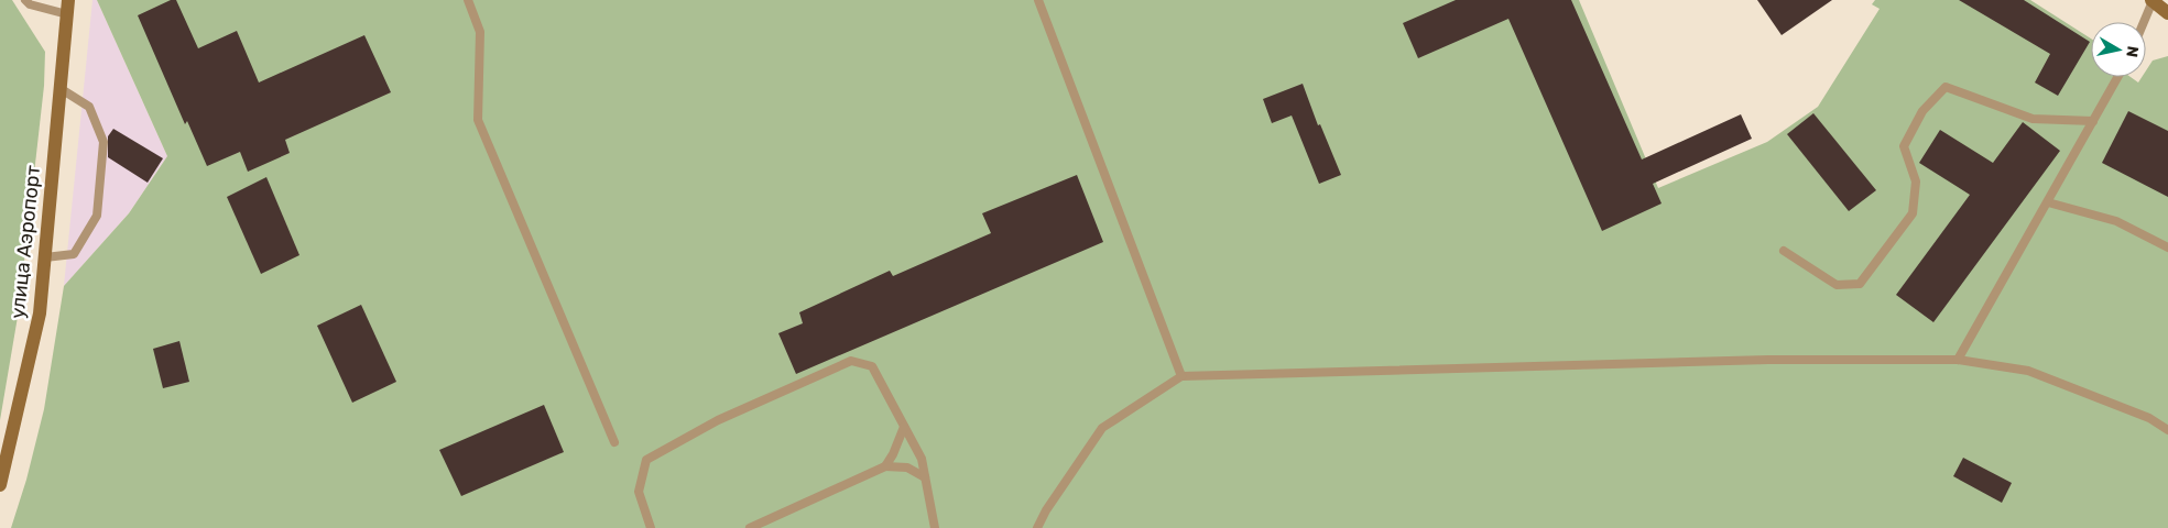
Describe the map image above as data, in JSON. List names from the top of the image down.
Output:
{
  "streets": {
    "main road": ["улица Аэропорт"]
  },
  "north": "right"
}
